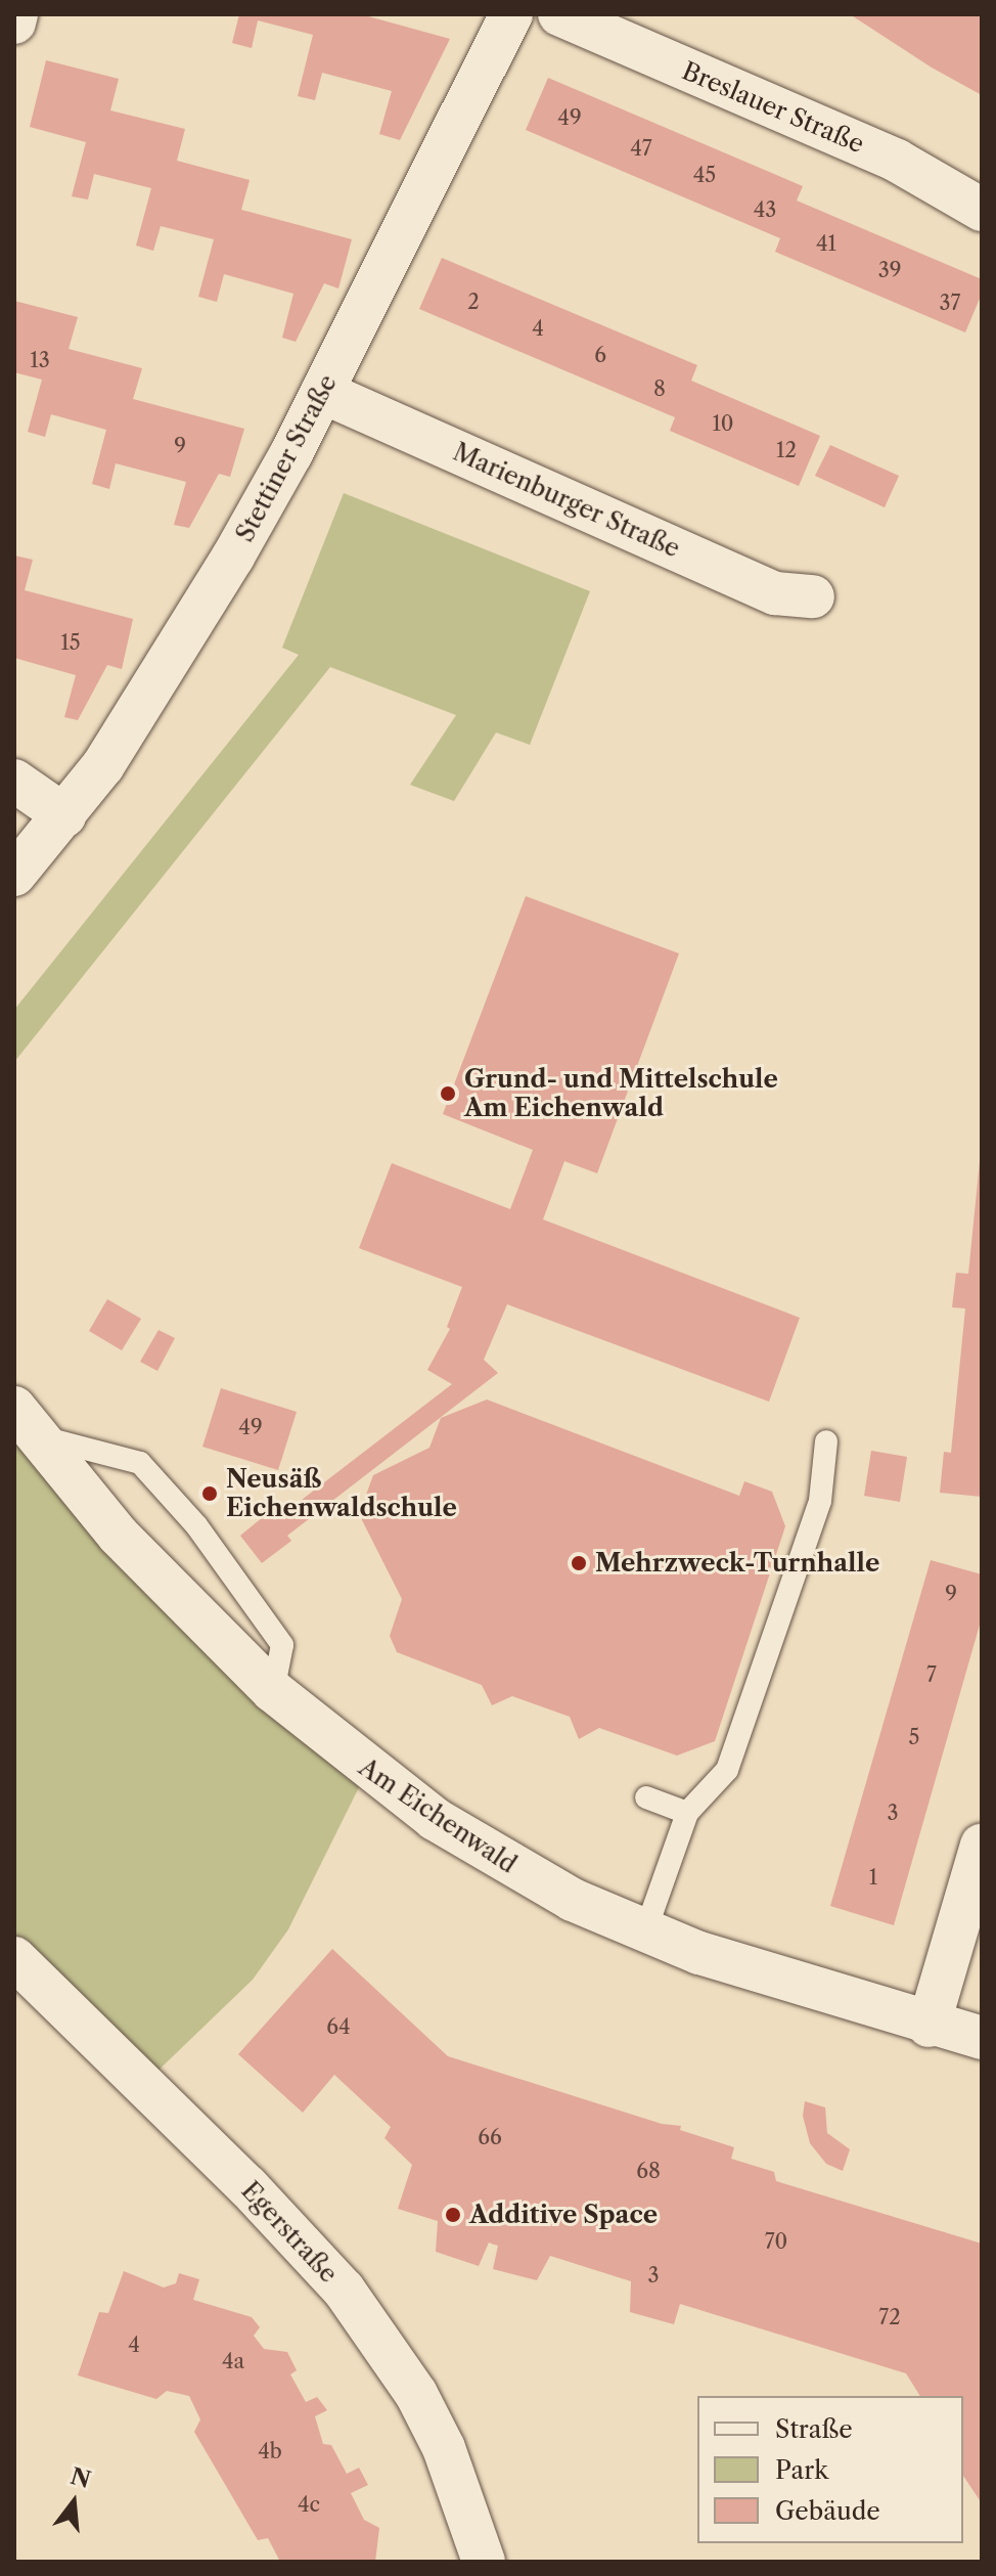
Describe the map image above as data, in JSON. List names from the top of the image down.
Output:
{
  "streets": {
    "street": [
      "Breslauer Straße",
      "Stettiner Straße",
      "Marienburger Straße",
      "Am Eichenwald",
      "Egerstraße"
    ]
  },
  "crossings": [
    ["Stettiner Straße", "Marienburger Straße"]
  ],
  "places": [
    "Grund- und Mittelschule Am Eichenwald",
    "Neusäß Eichenwaldschule",
    "Mehrzweck-Turnhalle",
    "Additive Space"
  ],
  "house_numbers": [
    "49",
    "47",
    "45",
    "43",
    "41",
    "39",
    "2",
    "37",
    "4",
    "6",
    "13",
    "8",
    "10",
    "9",
    "12",
    "15",
    "49",
    "9",
    "7",
    "5",
    "3",
    "1",
    "64",
    "66",
    "68",
    "70",
    "3",
    "72",
    "4",
    "4a",
    "4b",
    "4c"
  ],
  "legend": ["Straße", "Park", "Gebäude"],
  "north": "top"
}
